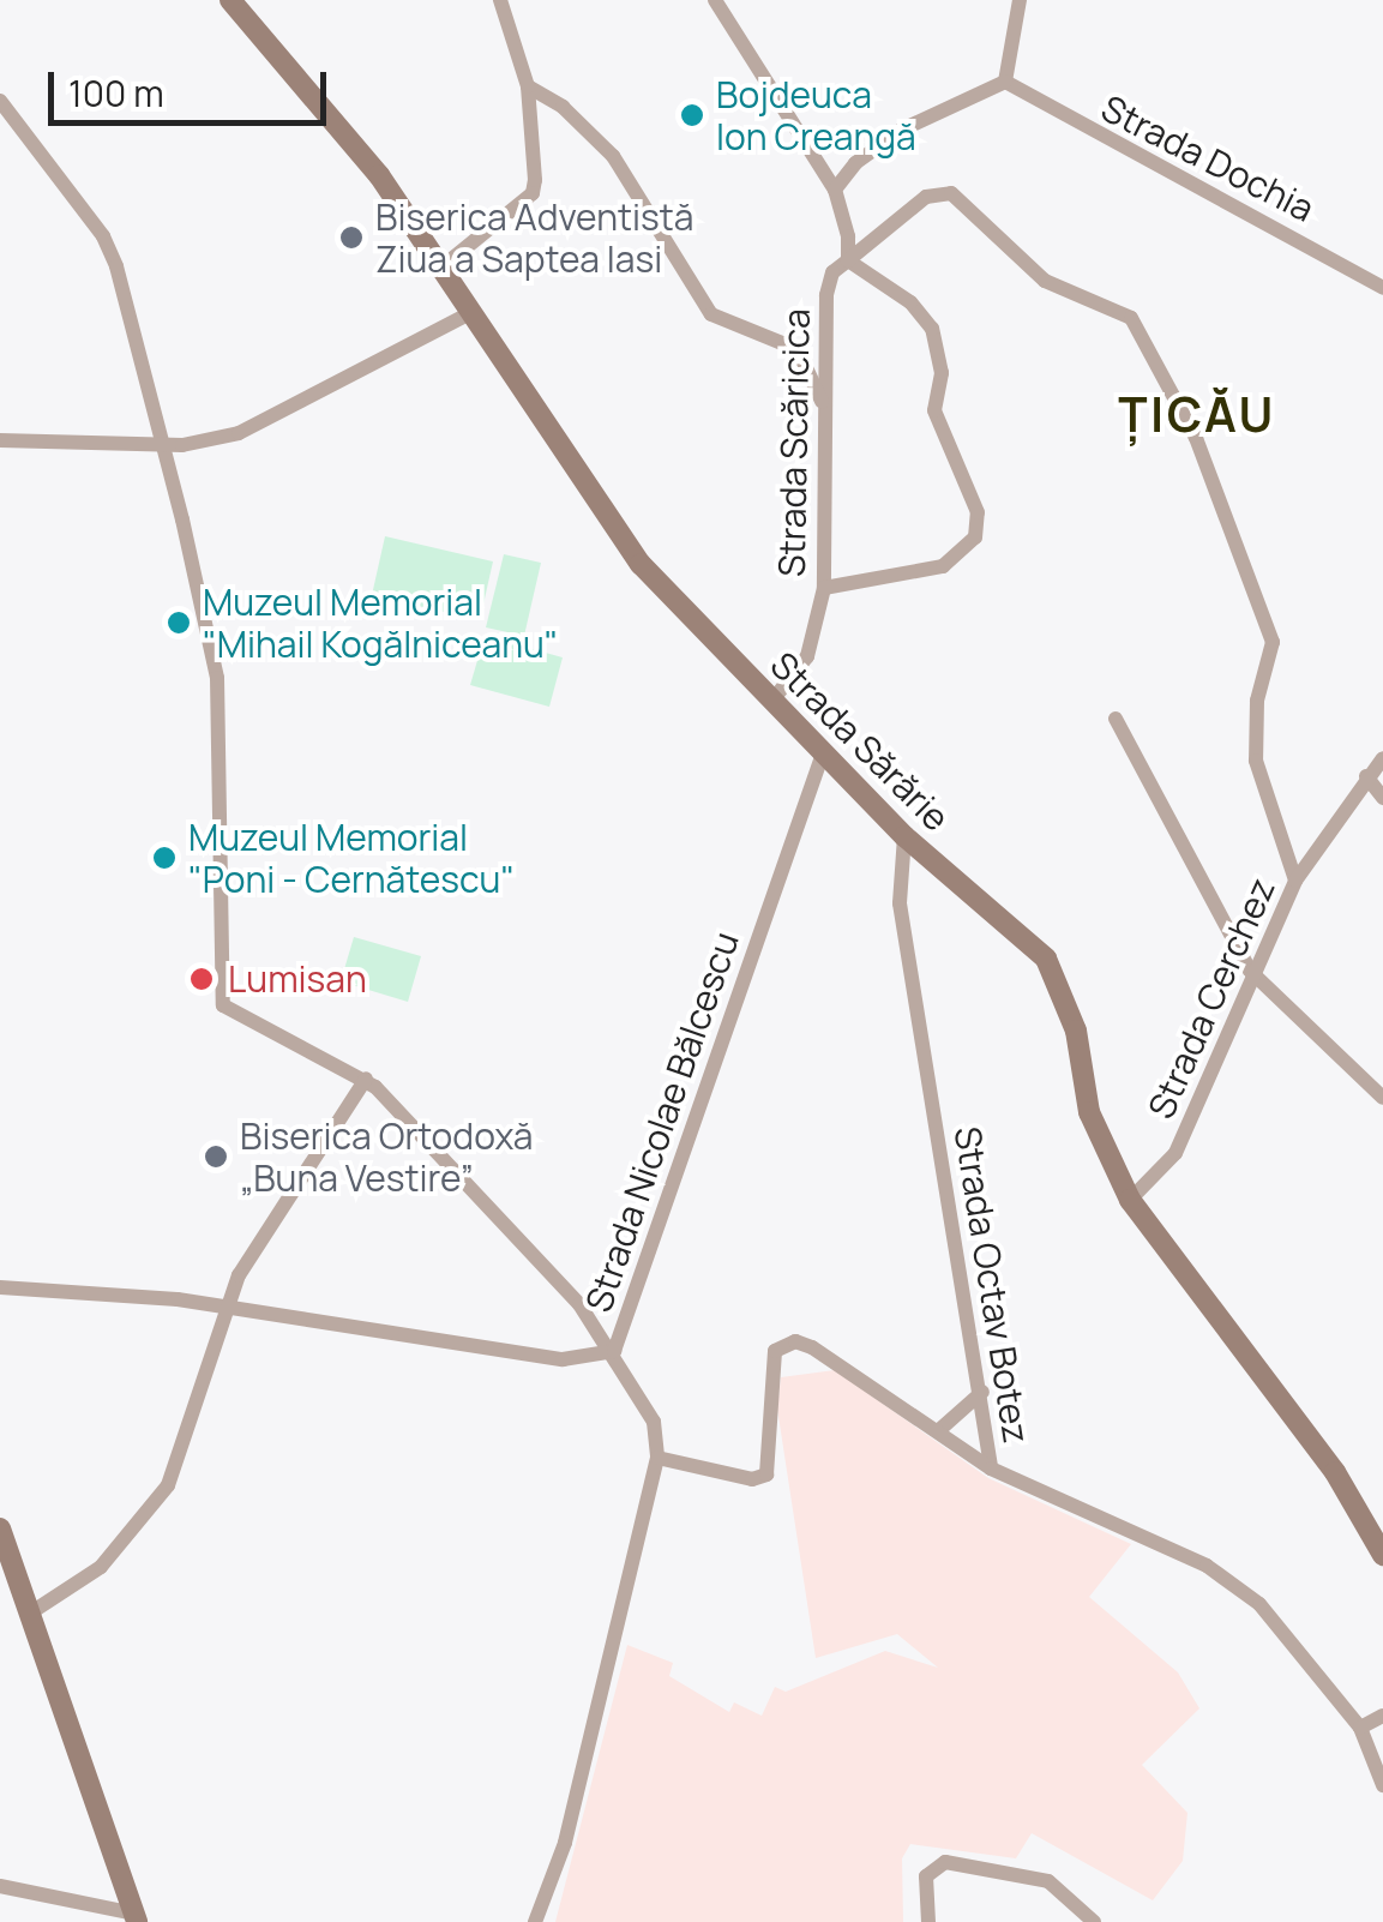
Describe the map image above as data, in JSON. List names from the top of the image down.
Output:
{
  "streets": {
    "street": [
      "Strada Dochia",
      "Strada Scăricica",
      "Strada Sărărie",
      "Strada Cerchez",
      "Strada Nicolae Bălcescu",
      "Strada Octav Botez"
    ]
  },
  "crossings": [
    ["Strada Scăricica", "Strada Sărărie"],
    ["Strada Sărărie", "Strada Cerchez"],
    ["Strada Sărărie", "Strada Nicolae Bălcescu"],
    ["Strada Sărărie", "Strada Octav Botez"],
    ["Strada Nicolae Bălcescu", "Strada Octav Botez"]
  ],
  "districts": ["ȚICĂU"],
  "places": [
    "Bojdeuca Ion Creangă",
    "Biserica Adventistă Ziua a Saptea Iasi",
    "Muzeul Memorial \"Mihail Kogălniceanu\"",
    "Muzeul Memorial \"Poni - Cernătescu\"",
    "Lumisan",
    "Biserica Ortodoxă „Buna Vestire”"
  ],
  "scale_bar": "100 m"
}
